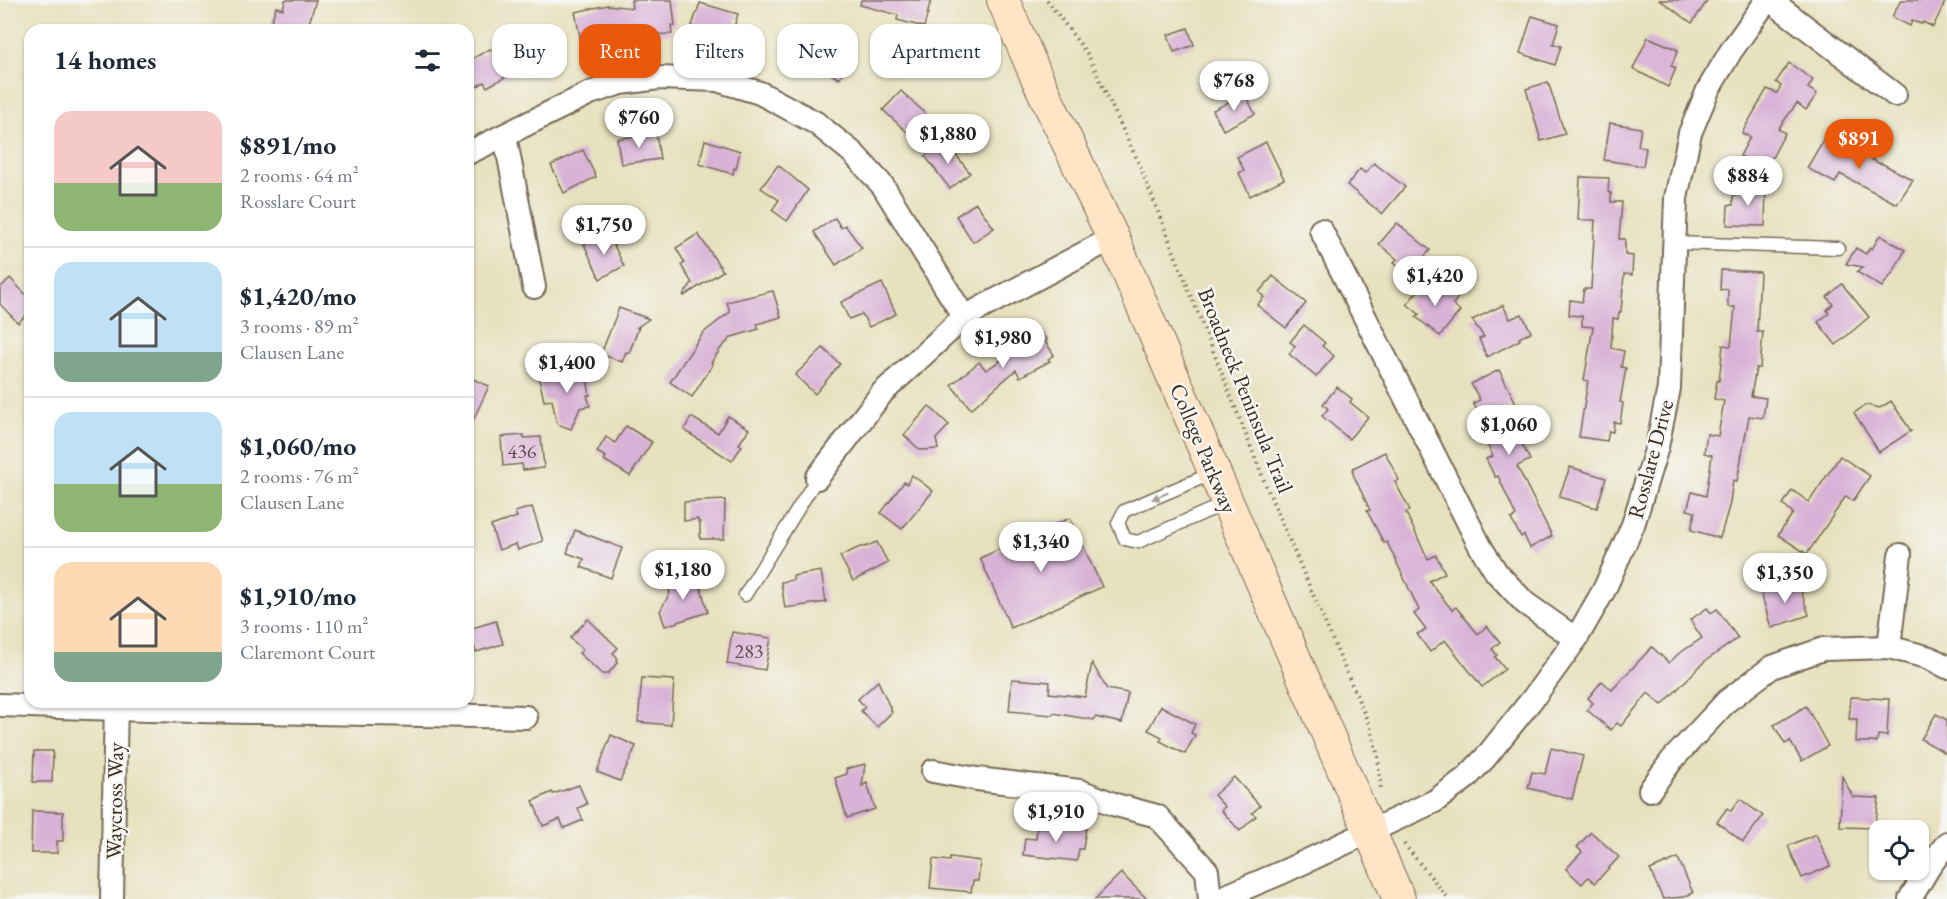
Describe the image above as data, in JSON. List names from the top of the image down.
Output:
{
  "streets": {
    "main road": ["College Parkway"],
    "street": ["Rosslare Drive", "Waycross Way"],
    "path": ["Broadneck Peninsula Trail"]
  },
  "crossings": [
    ["College Parkway", "Rosslare Drive"]
  ],
  "house_numbers": ["436", "283"],
  "page": {
    "chip": [
      "Buy",
      "Rent",
      "Filters",
      "New",
      "Apartment"
    ],
    "heading": "14 homes",
    "price": [
      "$768",
      "$760",
      "$1,880",
      "$891",
      "$884",
      "$1,750",
      "$1,420",
      "$1,980",
      "$1,400",
      "$1,060",
      "$1,340",
      "$1,180",
      "$1,350",
      "$1,910"
    ],
    "list": [
      {
        "name": "$891/mo",
        "note": "2 rooms · 64 m² · Rosslare Court"
      },
      {
        "name": "$1,420/mo",
        "note": "3 rooms · 89 m² · Clausen Lane"
      },
      {
        "name": "$1,060/mo",
        "note": "2 rooms · 76 m² · Clausen Lane"
      },
      {
        "name": "$1,910/mo",
        "note": "3 rooms · 110 m² · Claremont Court"
      }
    ]
  }
}
